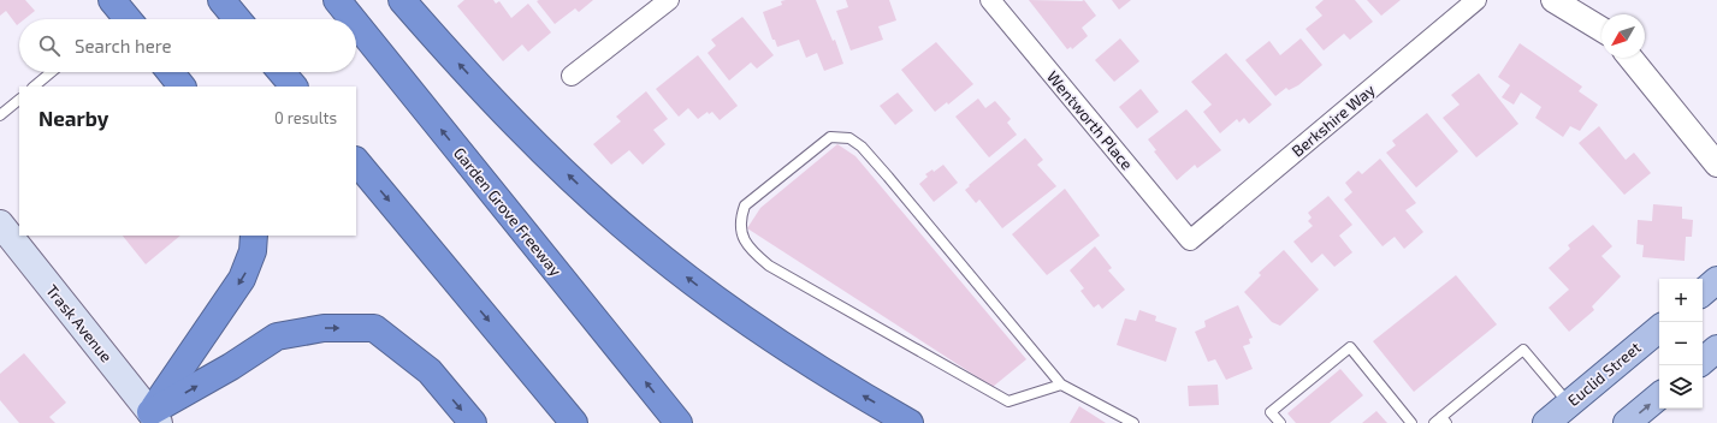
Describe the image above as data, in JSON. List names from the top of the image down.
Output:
{
  "streets": {
    "highway": ["Garden Grove Freeway"],
    "main road": ["Trask Avenue", "Euclid Street"],
    "street": ["Wentworth Place", "Berkshire Way"]
  },
  "crossings": [
    ["Wentworth Place", "Berkshire Way"]
  ],
  "north": "bottom left",
  "page": {
    "search": "Search here",
    "heading": ["Nearby", "0 results"],
    "map_buttons": ["+", "−"]
  }
}
